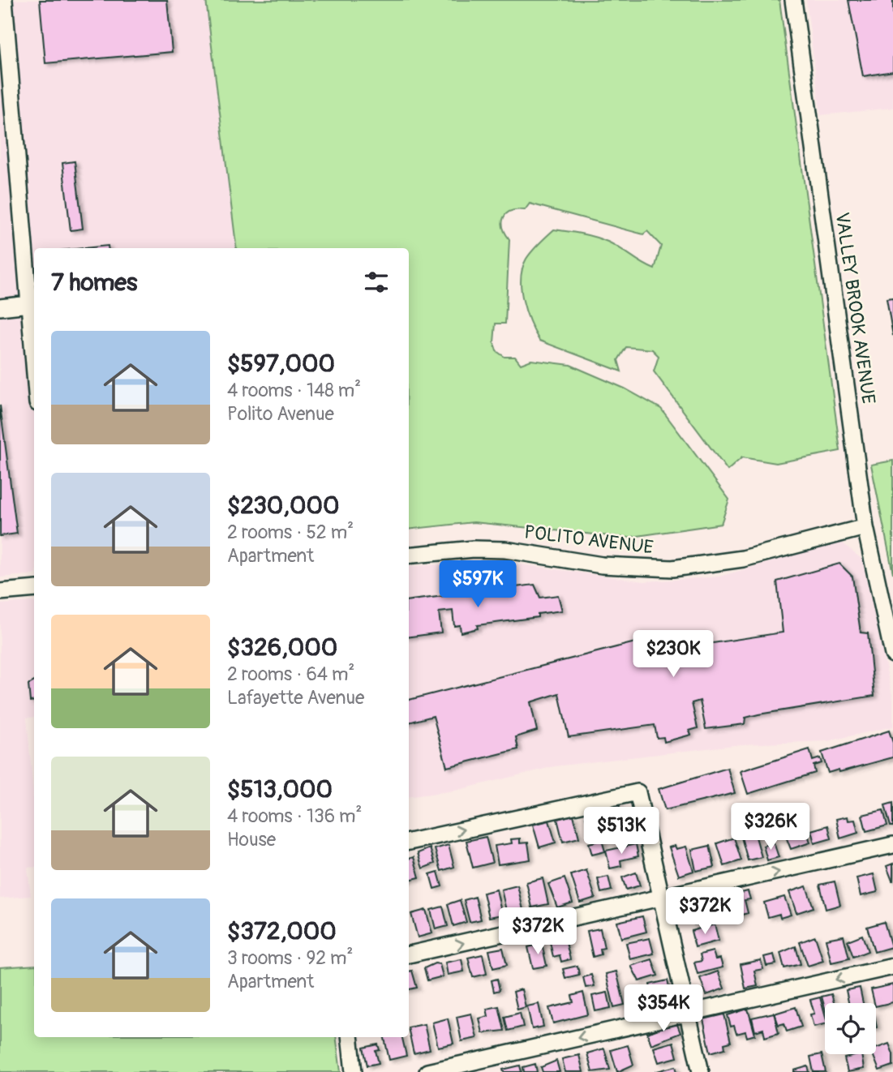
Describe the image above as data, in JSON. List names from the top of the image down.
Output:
{
  "streets": {
    "street": ["VALLEY BROOK AVENUE", "POLITO AVENUE"]
  },
  "crossings": [
    ["VALLEY BROOK AVENUE", "POLITO AVENUE"]
  ],
  "page": {
    "heading": "7 homes",
    "list": [
      {
        "name": "$597,000",
        "note": "4 rooms · 148 m² · Polito Avenue"
      },
      {
        "name": "$230,000",
        "note": "2 rooms · 52 m² · Apartment"
      },
      {
        "name": "$326,000",
        "note": "2 rooms · 64 m² · Lafayette Avenue"
      },
      {
        "name": "$513,000",
        "note": "4 rooms · 136 m² · House"
      },
      {
        "name": "$372,000",
        "note": "3 rooms · 92 m² · Apartment"
      }
    ],
    "price": [
      "$597K",
      "$230K",
      "$326K",
      "$513K",
      "$372K",
      "$372K",
      "$354K"
    ]
  }
}
